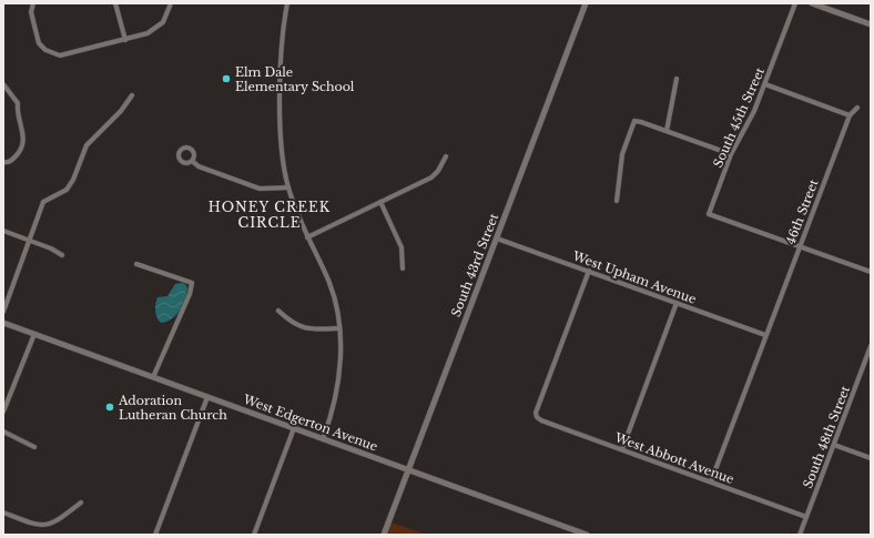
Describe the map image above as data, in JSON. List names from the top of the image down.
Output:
{
  "streets": {
    "street": [
      "South 45th Street",
      "46th Street",
      "South 43rd Street",
      "West Upham Avenue",
      "West Edgerton Avenue",
      "South 48th Street",
      "West Abbott Avenue"
    ]
  },
  "crossings": [
    ["South 45th Street", "46th Street"],
    ["46th Street", "West Upham Avenue"],
    ["46th Street", "West Abbott Avenue"],
    ["South 43rd Street", "West Upham Avenue"],
    ["South 43rd Street", "West Edgerton Avenue"],
    ["West Upham Avenue", "West Abbott Avenue"],
    ["South 48th Street", "West Abbott Avenue"]
  ],
  "districts": ["HONEY CREEK CIRCLE"],
  "places": ["Elm Dale Elementary School", "Adoration Lutheran Church"]
}
